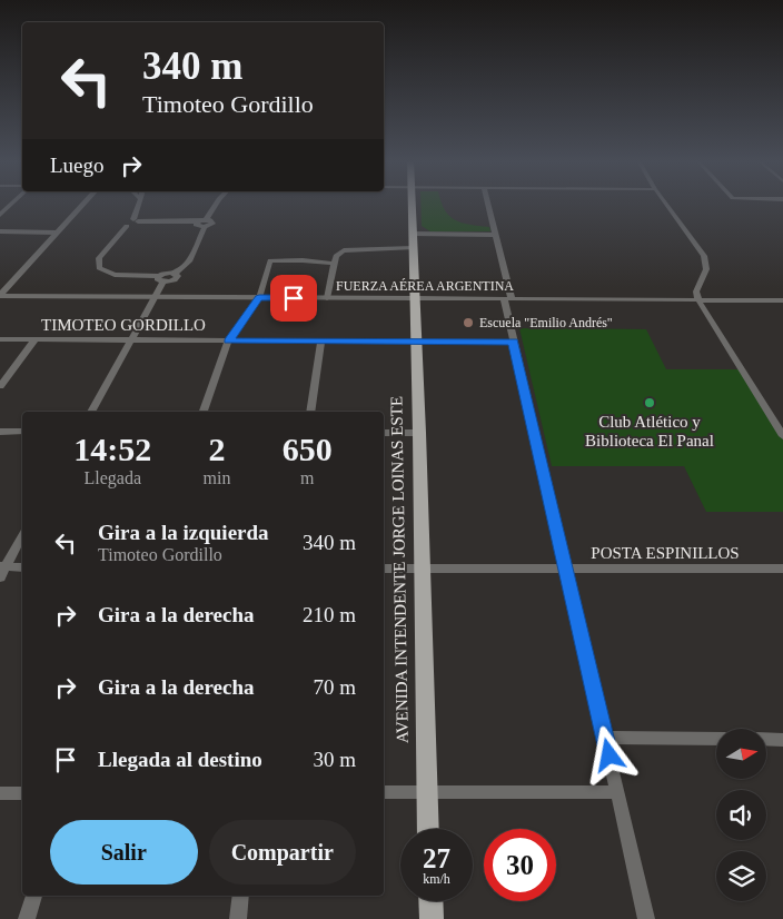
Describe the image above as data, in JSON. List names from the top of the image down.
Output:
{
  "streets": {
    "main road": ["AVENIDA INTENDENTE JORGE LOINAS ESTE"],
    "street": ["FUERZA AÉREA ARGENTINA", "TIMOTEO GORDILLO", "POSTA ESPINILLOS"]
  },
  "crossings": [
    ["FUERZA AÉREA ARGENTINA", "AVENIDA INTENDENTE JORGE LOINAS ESTE"],
    ["TIMOTEO GORDILLO", "AVENIDA INTENDENTE JORGE LOINAS ESTE"],
    ["POSTA ESPINILLOS", "AVENIDA INTENDENTE JORGE LOINAS ESTE"]
  ],
  "places": ["Escuela \"Emilio Andrés\"", "Club Atlético y Biblioteca El Panal"],
  "north": "right",
  "page": {
    "turn": ["340 m", "Timoteo Gordillo"],
    "then": "Luego",
    "eta": [
      "14:52",
      "Llegada",
      "2",
      "min",
      "650",
      "m"
    ],
    "list": [
      {
        "name": "Gira a la izquierda",
        "note": "Timoteo Gordillo",
        "value": "340 m"
      },
      {
        "name": "Gira a la derecha",
        "value": "210 m"
      },
      {
        "name": "Gira a la derecha",
        "value": "70 m"
      },
      {
        "name": "Llegada al destino",
        "value": "30 m"
      }
    ],
    "buttons": ["Salir", "Compartir"],
    "speed": "27 km/h",
    "limit": "30"
  }
}
